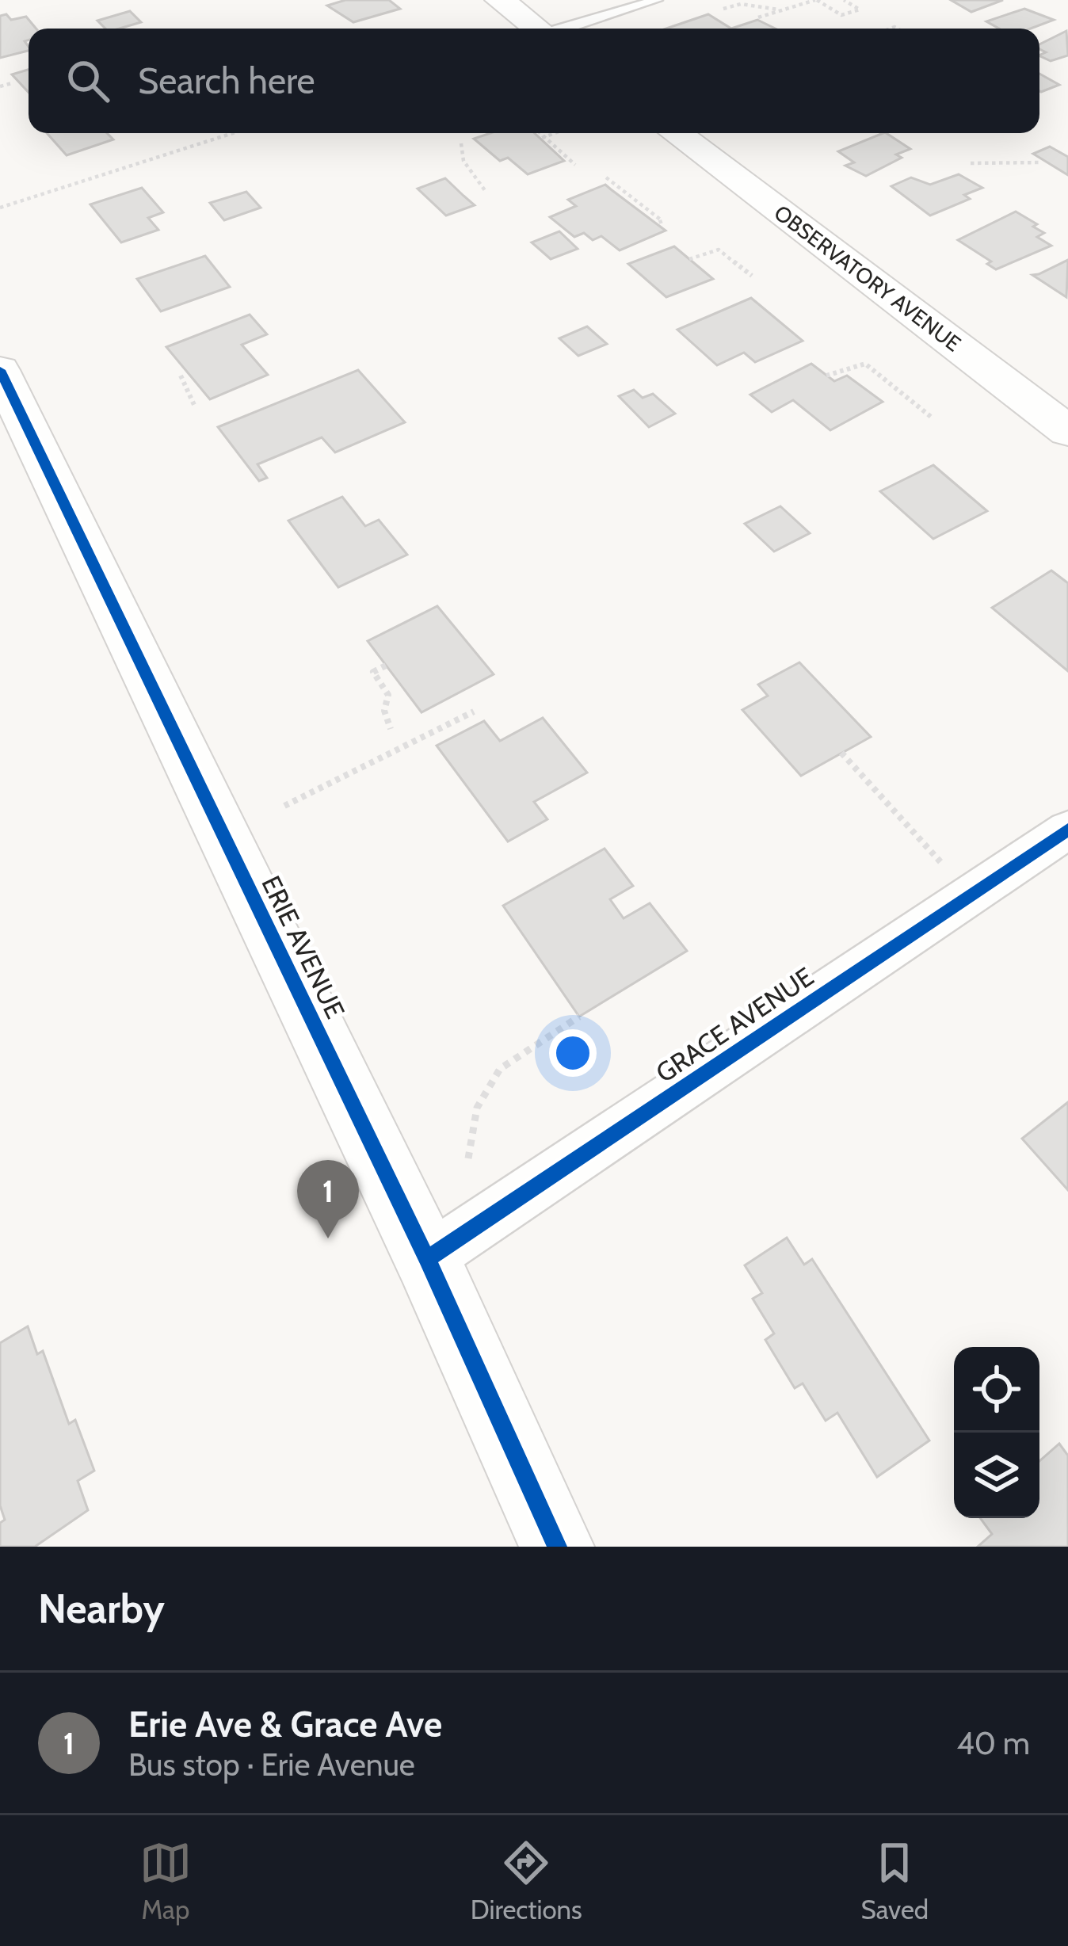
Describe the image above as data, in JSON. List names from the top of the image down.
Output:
{
  "streets": {
    "street": ["OBSERVATORY AVENUE", "ERIE AVENUE", "GRACE AVENUE"]
  },
  "crossings": [
    ["ERIE AVENUE", "GRACE AVENUE"]
  ],
  "page": {
    "search": "Search here",
    "pins": "1",
    "heading": "Nearby",
    "list": [
      {
        "mark": "1",
        "name": "Erie Ave & Grace Ave",
        "note": "Bus stop · Erie Avenue",
        "value": "40 m"
      }
    ],
    "nav": ["Map", "Directions", "Saved"]
  }
}
